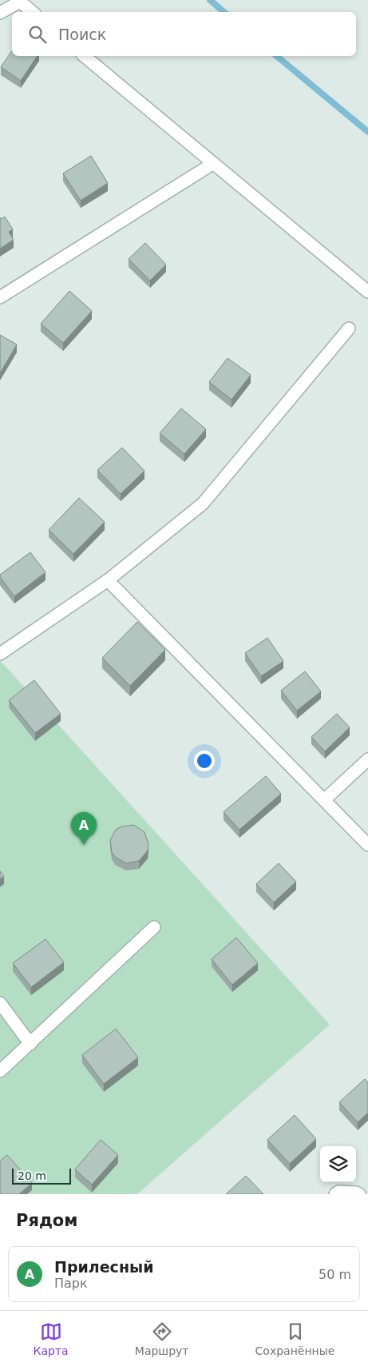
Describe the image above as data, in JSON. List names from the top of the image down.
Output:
{
  "scale_bar": "20 m",
  "page": {
    "search": "Поиск",
    "pins": "A",
    "scale": "20 m",
    "heading": "Рядом",
    "list": [
      {
        "mark": "A",
        "name": "Прилесный",
        "note": "Парк",
        "value": "50 m"
      }
    ],
    "nav": ["Карта", "Маршрут", "Сохранённые"]
  }
}
